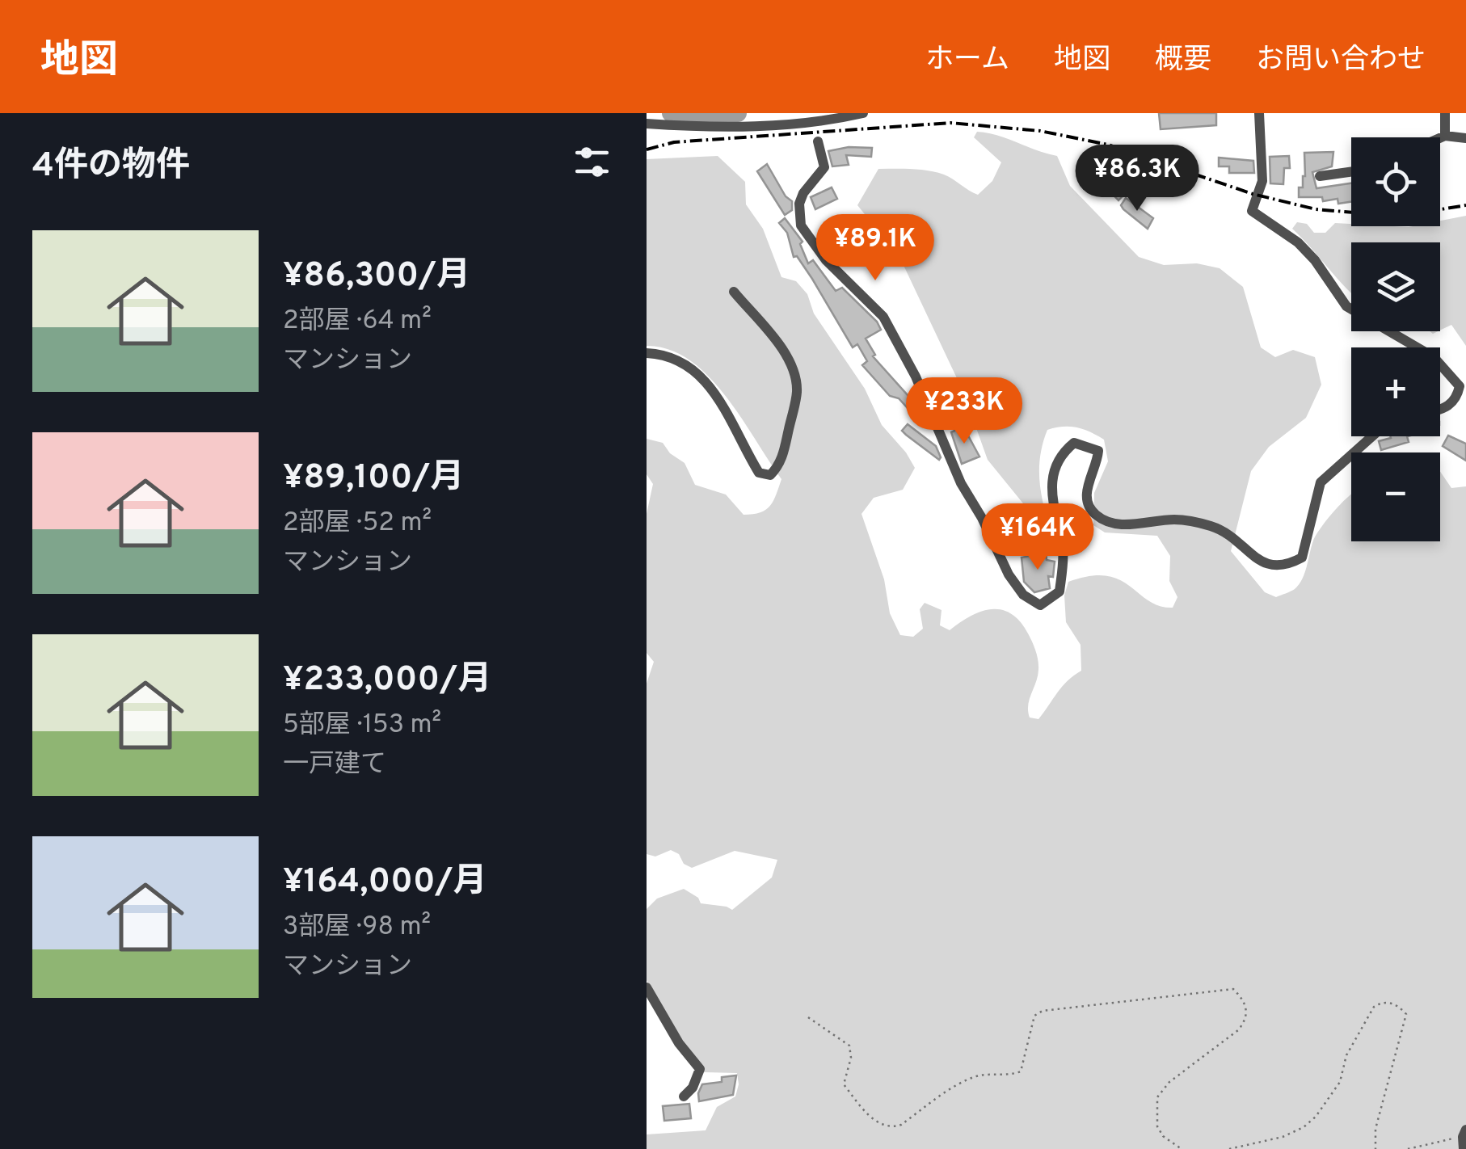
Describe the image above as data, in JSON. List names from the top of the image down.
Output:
{
  "page": {
    "header": "地図",
    "nav": [
      "ホーム",
      "地図",
      "概要",
      "お問い合わせ"
    ],
    "heading": "4件の物件",
    "map_buttons": ["+", "−"],
    "price": [
      "¥86.3K",
      "¥89.1K",
      "¥233K",
      "¥164K"
    ],
    "list": [
      {
        "name": "¥86,300/月",
        "note": "2部屋 · 64 m² · マンション"
      },
      {
        "name": "¥89,100/月",
        "note": "2部屋 · 52 m² · マンション"
      },
      {
        "name": "¥233,000/月",
        "note": "5部屋 · 153 m² · 一戸建て"
      },
      {
        "name": "¥164,000/月",
        "note": "3部屋 · 98 m² · マンション"
      }
    ]
  }
}
